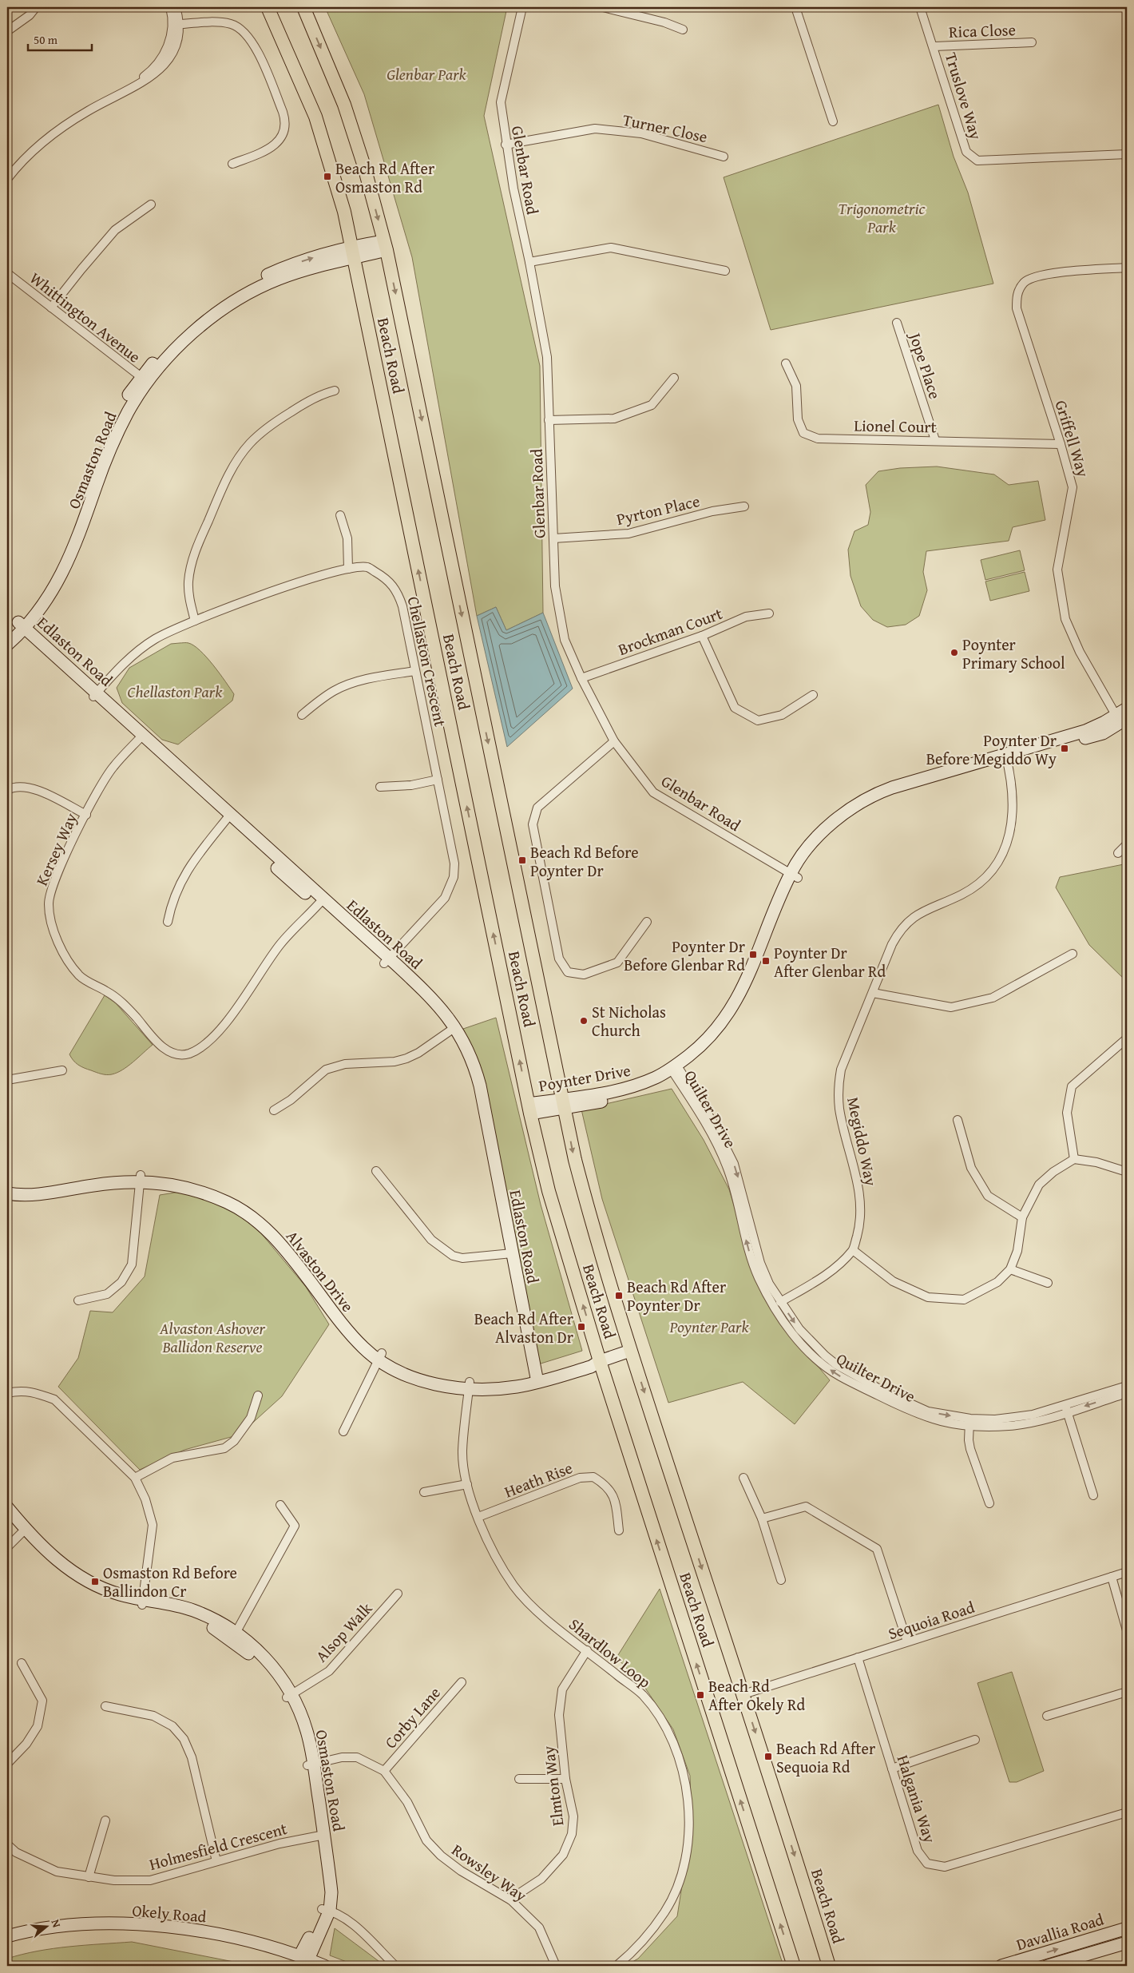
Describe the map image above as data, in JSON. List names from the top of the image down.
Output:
{
  "streets": {
    "main road": ["Beach Road"],
    "street": [
      "Rica Close",
      "Truslove Way",
      "Turner Close",
      "Glenbar Road",
      "Whittington Avenue",
      "Jope Place",
      "Lionel Court",
      "Griffell Way",
      "Osmaston Road",
      "Pyrton Place",
      "Brockman Court",
      "Edlaston Road",
      "Chellaston Crescent",
      "Kersey Way",
      "Poynter Drive",
      "Quilter Drive",
      "Megiddo Way",
      "Alvaston Drive",
      "Heath Rise",
      "Sequoia Road",
      "Alsop Walk",
      "Shardlow Loop",
      "Corby Lane",
      "Elmton Way",
      "Halgania Way",
      "Holmesfield Crescent",
      "Rowsley Way",
      "Okely Road",
      "Davallia Road"
    ]
  },
  "crossings": [
    ["Rica Close", "Truslove Way"],
    ["Turner Close", "Glenbar Road"],
    ["Glenbar Road", "Pyrton Place"],
    ["Glenbar Road", "Brockman Court"],
    ["Glenbar Road", "Poynter Drive"],
    ["Whittington Avenue", "Osmaston Road"],
    ["Beach Road", "Osmaston Road"],
    ["Beach Road", "Poynter Drive"],
    ["Beach Road", "Alvaston Drive"],
    ["Beach Road", "Sequoia Road"],
    ["Jope Place", "Lionel Court"],
    ["Lionel Court", "Griffell Way"],
    ["Griffell Way", "Poynter Drive"],
    ["Osmaston Road", "Edlaston Road"],
    ["Osmaston Road", "Alsop Walk"],
    ["Osmaston Road", "Holmesfield Crescent"],
    ["Osmaston Road", "Rowsley Way"],
    ["Osmaston Road", "Okely Road"],
    ["Edlaston Road", "Chellaston Crescent"],
    ["Edlaston Road", "Kersey Way"],
    ["Edlaston Road", "Alvaston Drive"],
    ["Poynter Drive", "Quilter Drive"],
    ["Poynter Drive", "Megiddo Way"],
    ["Quilter Drive", "Megiddo Way"],
    ["Alvaston Drive", "Shardlow Loop"],
    ["Heath Rise", "Shardlow Loop"],
    ["Sequoia Road", "Halgania Way"],
    ["Shardlow Loop", "Elmton Way"],
    ["Corby Lane", "Rowsley Way"],
    ["Elmton Way", "Rowsley Way"]
  ],
  "parks": [
    "Glenbar Park",
    "Trigonometric Park",
    "Chellaston Park",
    "Poynter Park",
    "Alvaston Ashover Ballidon Reserve"
  ],
  "places": {
    "transit": [
      "Beach Rd After Osmaston Rd",
      "Poynter Dr Before Megiddo Wy",
      "Beach Rd Before Poynter Dr",
      "Poynter Dr Before Glenbar Rd",
      "Poynter Dr After Glenbar Rd",
      "Beach Rd After Poynter Dr",
      "Beach Rd After Alvaston Dr",
      "Osmaston Rd Before Ballindon Cr",
      "Beach Rd After Okely Rd",
      "Beach Rd After Sequoia Rd"
    ],
    "other": ["Poynter Primary School", "St Nicholas Church"]
  },
  "scale_bar": "50 m",
  "north": "right"
}
